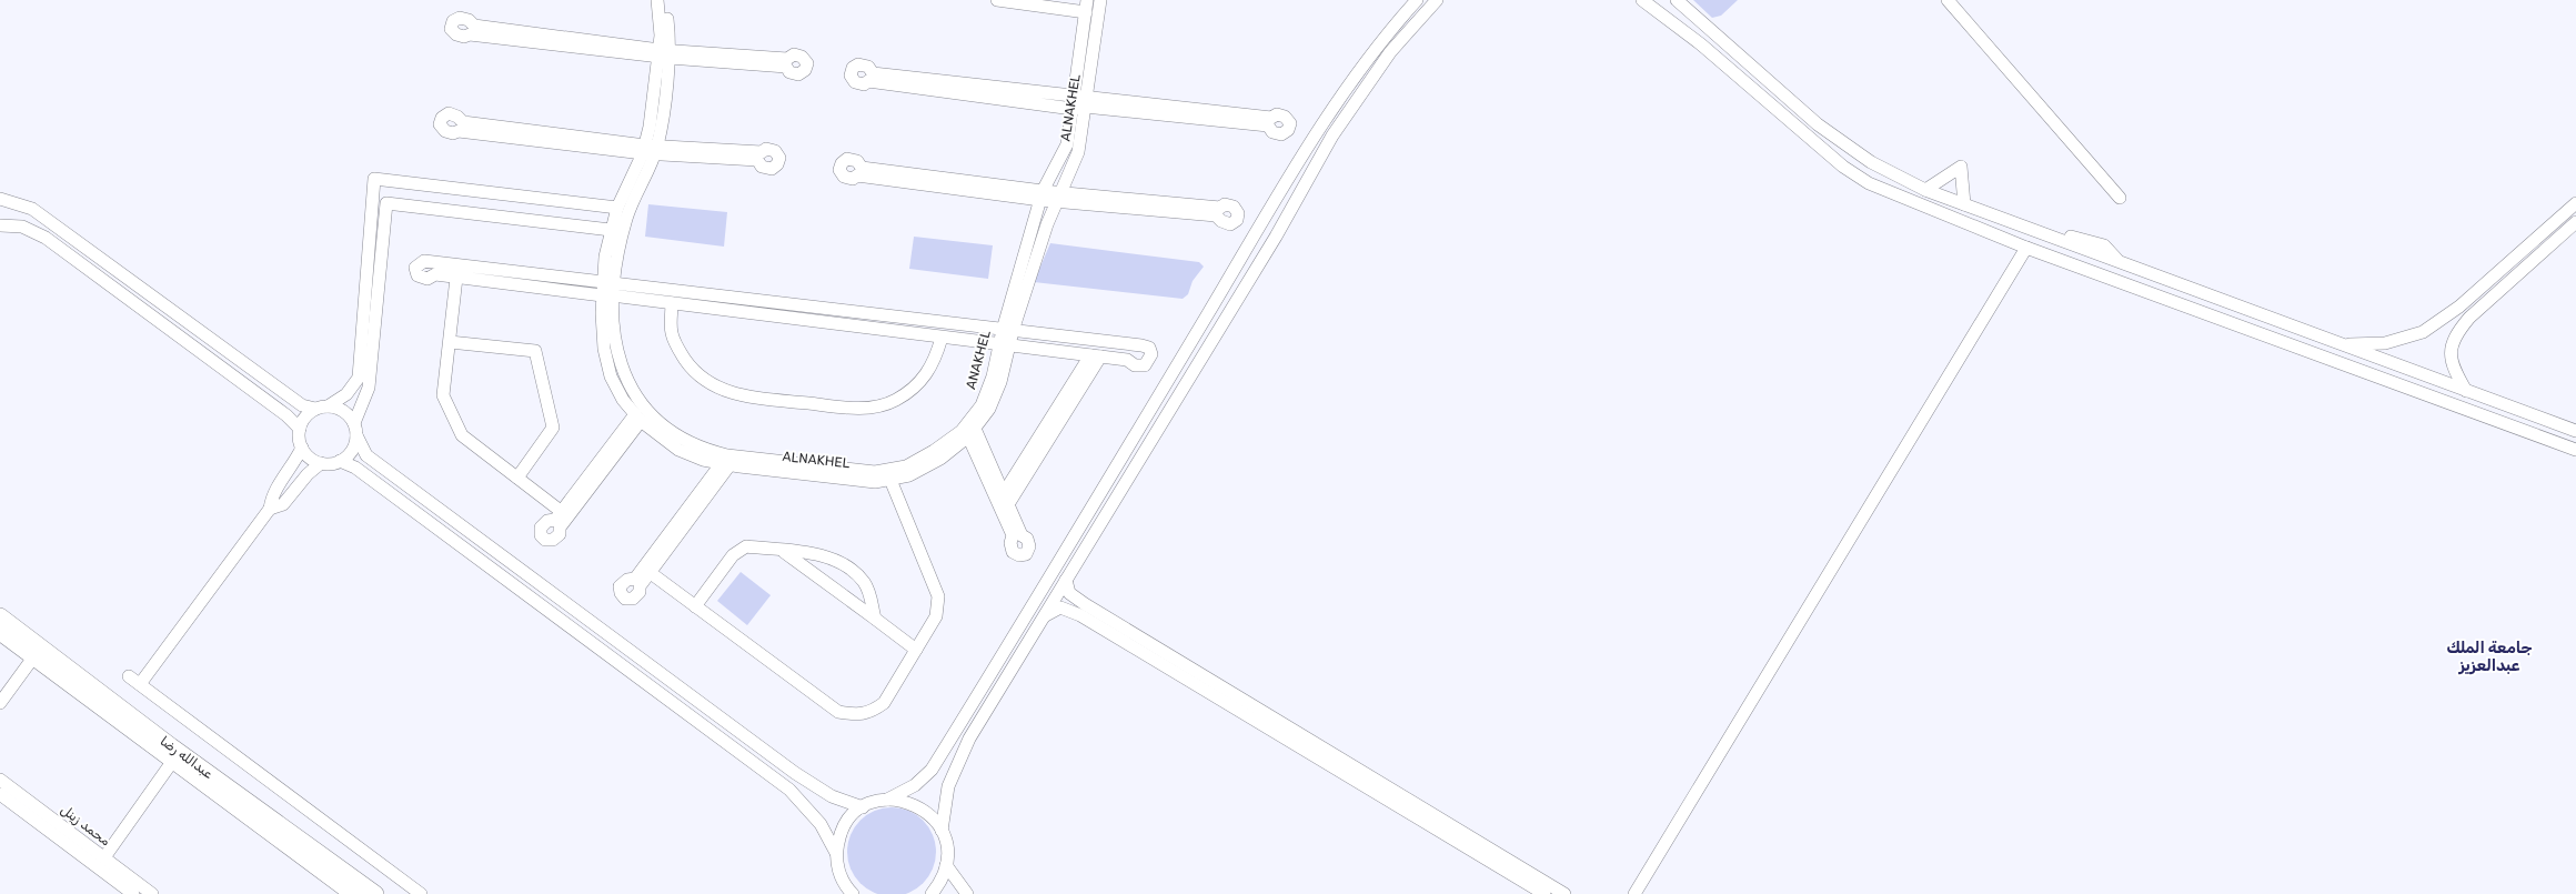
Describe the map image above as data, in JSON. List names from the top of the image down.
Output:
{
  "streets": {
    "street": [
      "ALNAKHEL",
      "ANAKHEL",
      "عبدالله رضا",
      "محمد زينل"
    ]
  },
  "crossings": [
    ["ALNAKHEL", "ANAKHEL"]
  ],
  "districts": ["جامعة الملك عبدالعزيز"]
}
